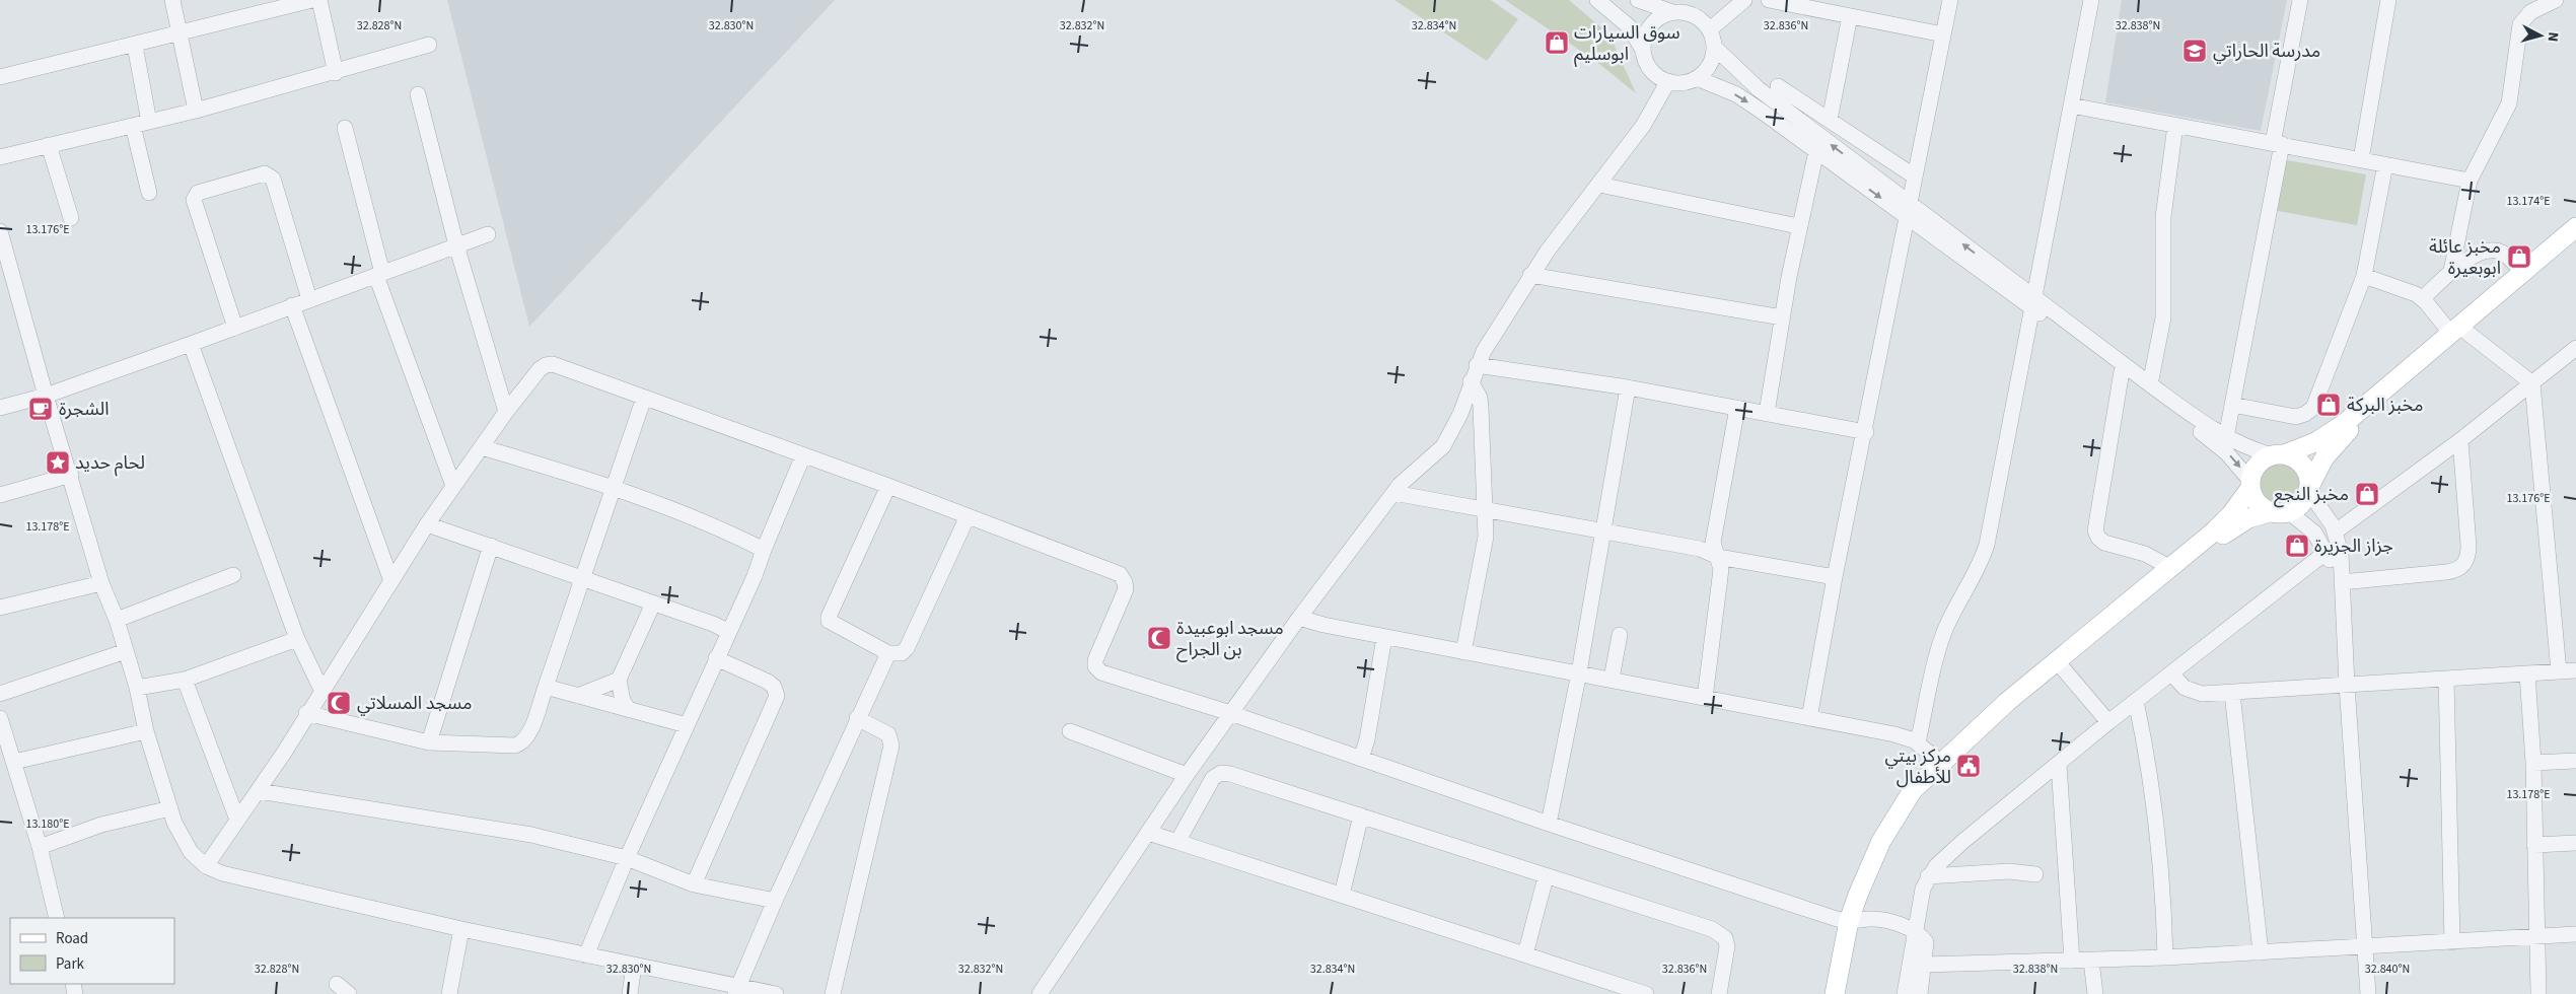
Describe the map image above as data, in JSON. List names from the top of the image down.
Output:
{
  "places": {
    "shop": [
      "سوق السيارات ابوسليم",
      "مخبز عائلة ابوبعيرة",
      "مخبز البركة",
      "مخبز النجع",
      "جزاز الجزيرة"
    ],
    "school or university": ["مدرسة الحاراتي"],
    "cafe": ["الشجرة"],
    "place": ["لحام حديد"],
    "mosque": ["مسجد ابوعبيدة بن الجراح", "مسجد المسلاتي"],
    "public building": ["مركز بيتي للأطفال"]
  },
  "legend": ["Road", "Park"],
  "north": "right",
  "coordinates": [
    "32.828°N",
    "32.830°N",
    "32.832°N",
    "32.834°N",
    "32.836°N",
    "32.838°N",
    "13.174°E",
    "13.176°E",
    "13.178°E",
    "13.180°E",
    "32.840°N"
  ]
}
